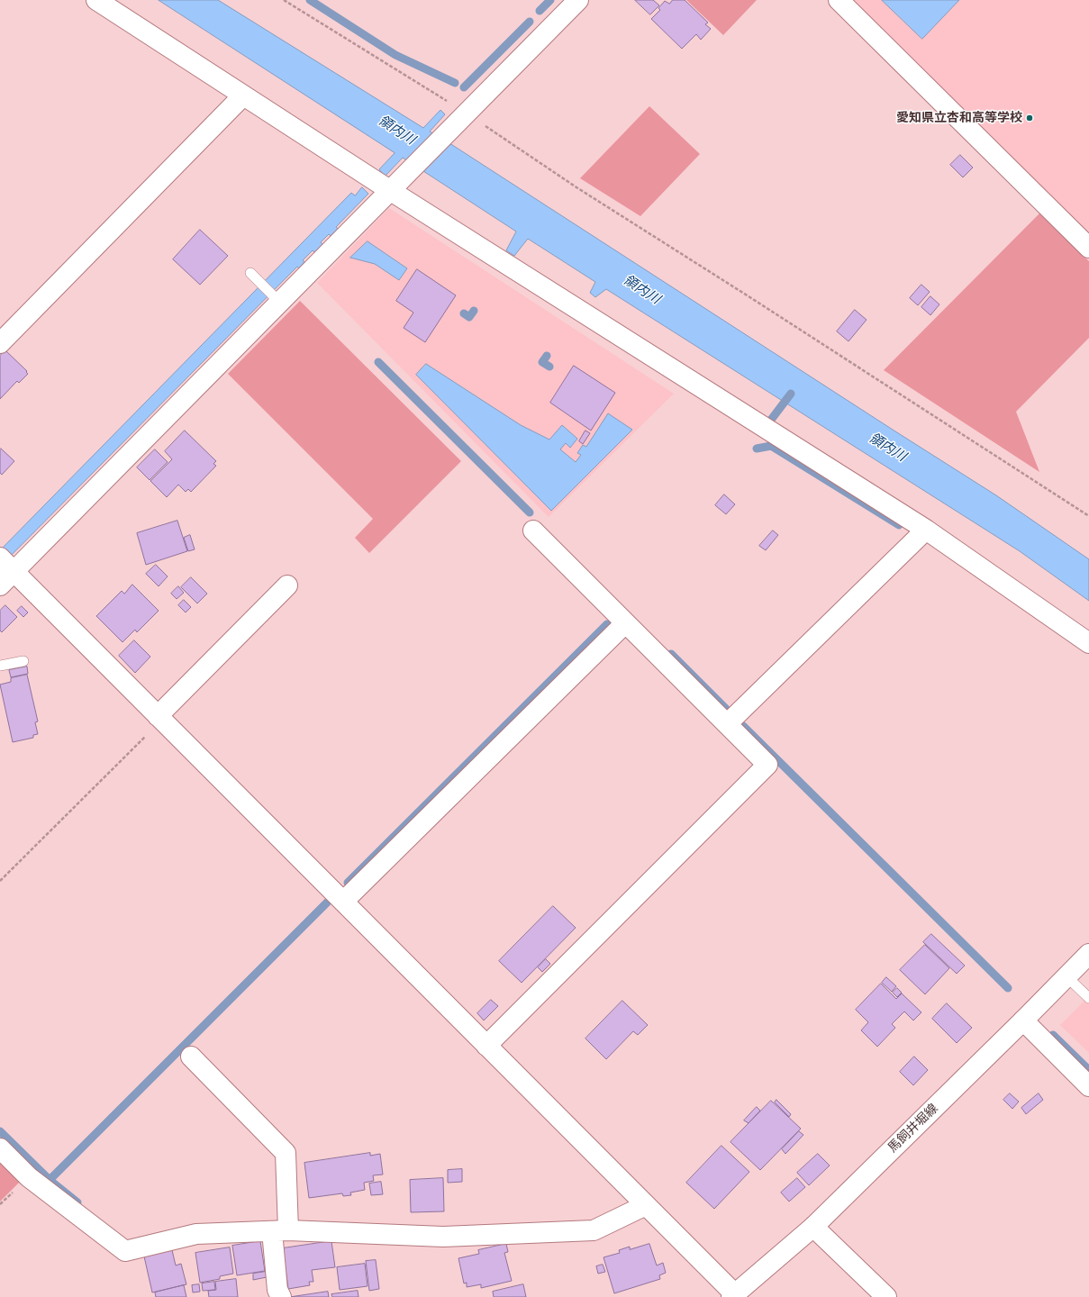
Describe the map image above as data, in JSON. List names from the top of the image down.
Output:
{
  "streets": {
    "street": ["馬飼井堀線"]
  },
  "water": ["領内川"],
  "places": ["愛知県立杏和高等学校"]
}
